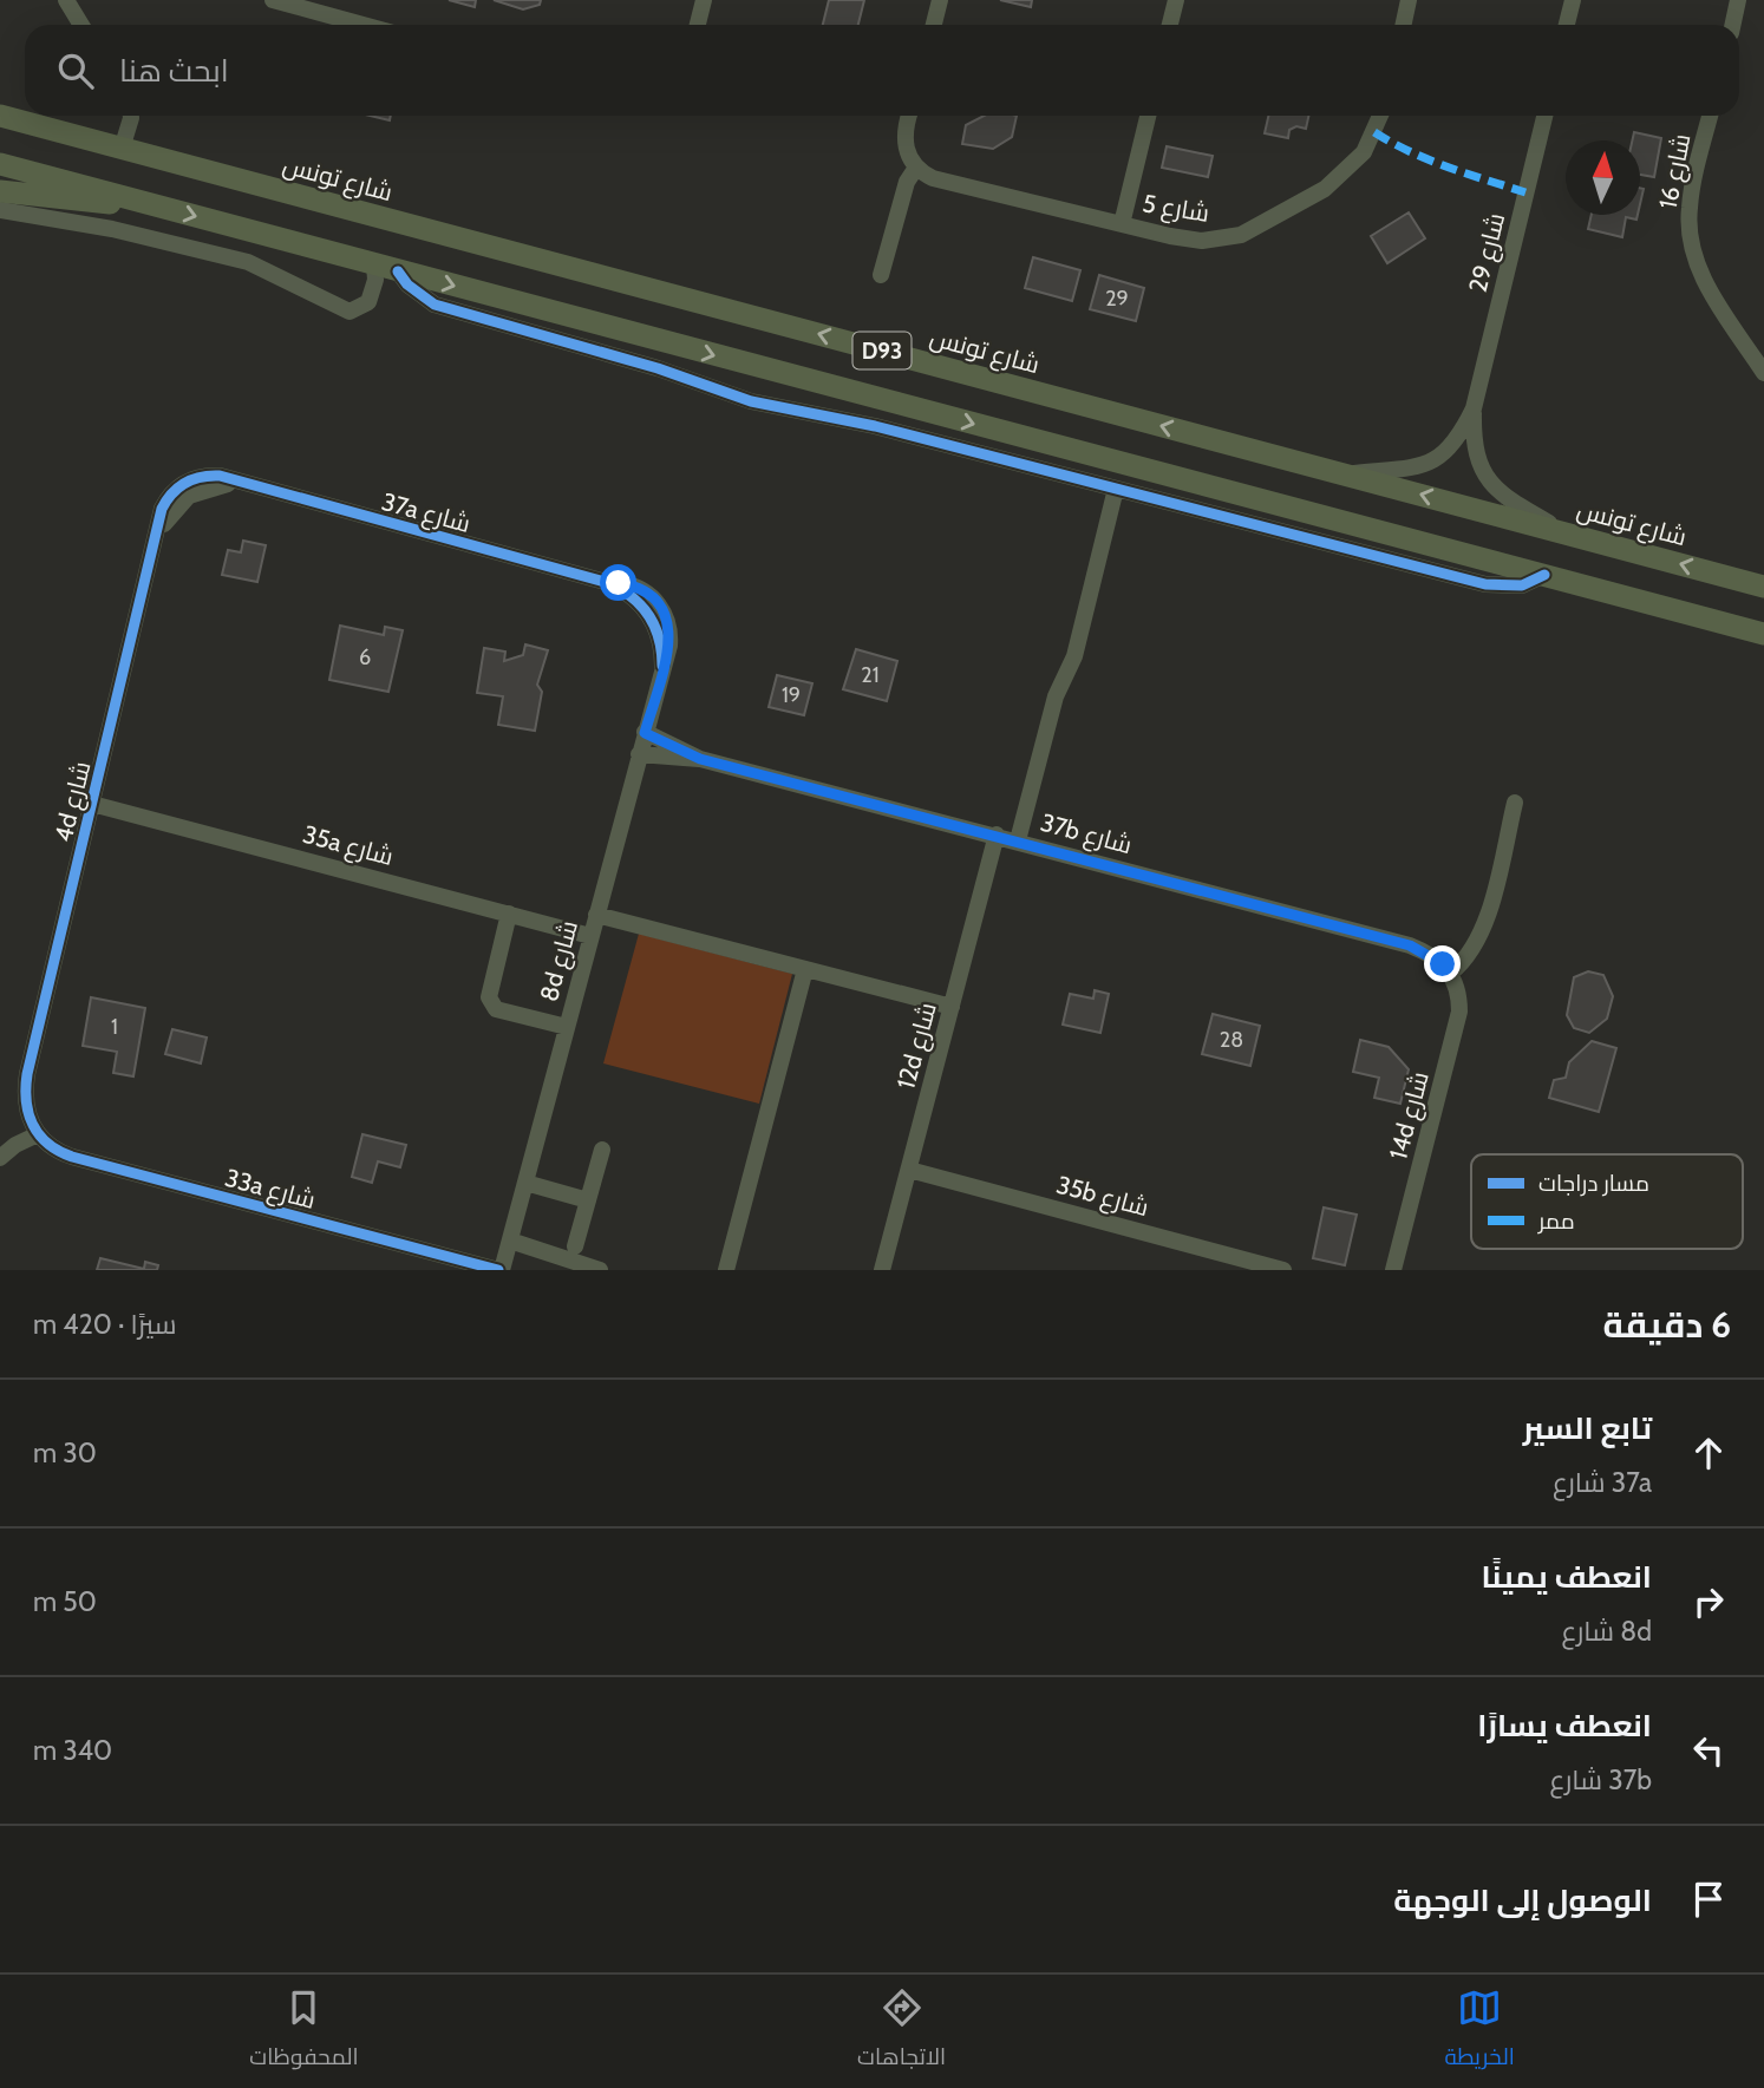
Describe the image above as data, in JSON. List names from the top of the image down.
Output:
{
  "streets": {
    "main road": ["شارع تونس", "D93"],
    "street": [
      "شارع 16",
      "شارع 5",
      "شارع 29",
      "37a شارع",
      "4d شارع",
      "37b شارع",
      "35a شارع",
      "8d شارع",
      "12d شارع",
      "14d شارع",
      "33a شارع",
      "35b شارع"
    ]
  },
  "crossings": [
    ["شارع تونس", "شارع 29"],
    ["37a شارع", "4d شارع"],
    ["37a شارع", "8d شارع"],
    ["4d شارع", "35a شارع"],
    ["4d شارع", "33a شارع"],
    ["37b شارع", "8d شارع"],
    ["37b شارع", "12d شارع"],
    ["37b شارع", "14d شارع"],
    ["35a شارع", "8d شارع"],
    ["8d شارع", "33a شارع"],
    ["12d شارع", "35b شارع"]
  ],
  "house_numbers": [
    "29",
    "6",
    "21",
    "19",
    "1",
    "28"
  ],
  "legend": ["مسار دراجات", "ممر"],
  "north": "top",
  "page": {
    "search": "ابحث هنا",
    "heading": ["6 دقيقة", "سيرًا · 420 m"],
    "list": [
      ["تابع السير", "37a شارع", "30 m"],
      ["انعطف يمينًا", "8d شارع", "50 m"],
      ["انعطف يسارًا", "37b شارع", "340 m"],
      "الوصول إلى الوجهة"
    ],
    "nav": ["الخريطة", "الاتجاهات", "المحفوظات"]
  }
}
